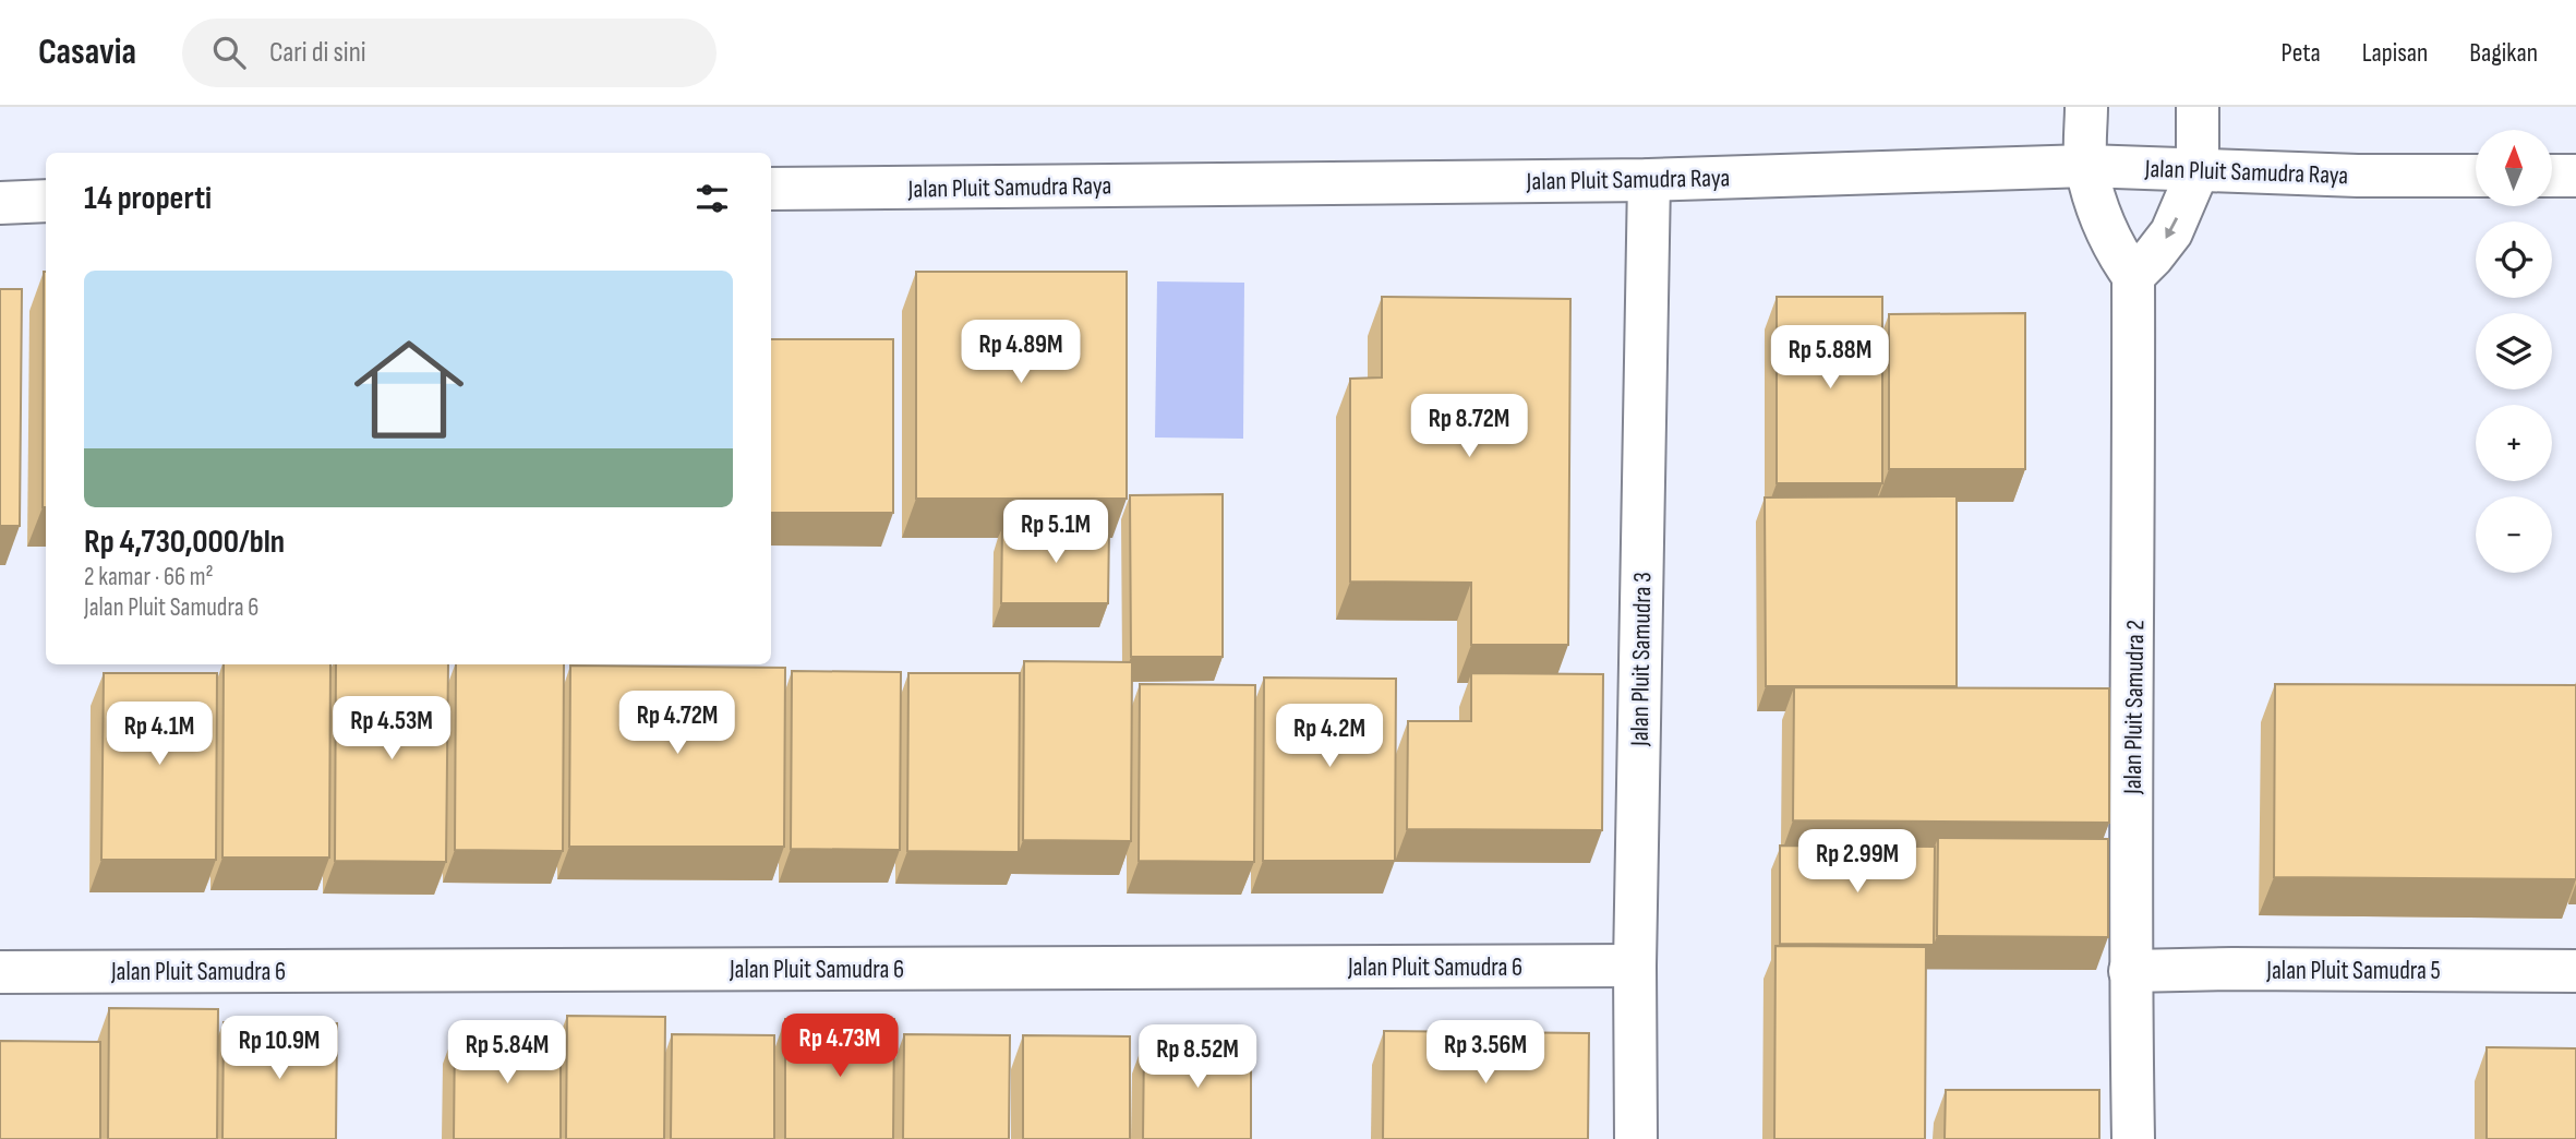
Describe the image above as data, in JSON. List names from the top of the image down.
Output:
{
  "streets": {
    "street": [
      "Jalan Pluit Samudra Raya",
      "Jalan Pluit Samudra 3",
      "Jalan Pluit Samudra 2",
      "Jalan Pluit Samudra 6",
      "Jalan Pluit Samudra 5"
    ]
  },
  "crossings": [
    ["Jalan Pluit Samudra Raya", "Jalan Pluit Samudra 3"],
    ["Jalan Pluit Samudra 3", "Jalan Pluit Samudra 6"],
    ["Jalan Pluit Samudra 2", "Jalan Pluit Samudra 5"]
  ],
  "north": "top",
  "page": {
    "header": "Casavia",
    "search": "Cari di sini",
    "nav": ["Peta", "Lapisan", "Bagikan"],
    "map_buttons": ["+", "−"],
    "heading": "14 properti",
    "list": [
      {
        "name": "Rp 4,730,000/bln",
        "note": "2 kamar · 66 m² · Jalan Pluit Samudra 6"
      }
    ],
    "price": [
      "Rp 4.89M",
      "Rp 5.88M",
      "Rp 8.72M",
      "Rp 5.1M",
      "Rp 4.72M",
      "Rp 4.53M",
      "Rp 4.1M",
      "Rp 4.2M",
      "Rp 2.99M",
      "Rp 4.73M",
      "Rp 10.9M",
      "Rp 5.84M",
      "Rp 3.56M",
      "Rp 8.52M"
    ]
  }
}
